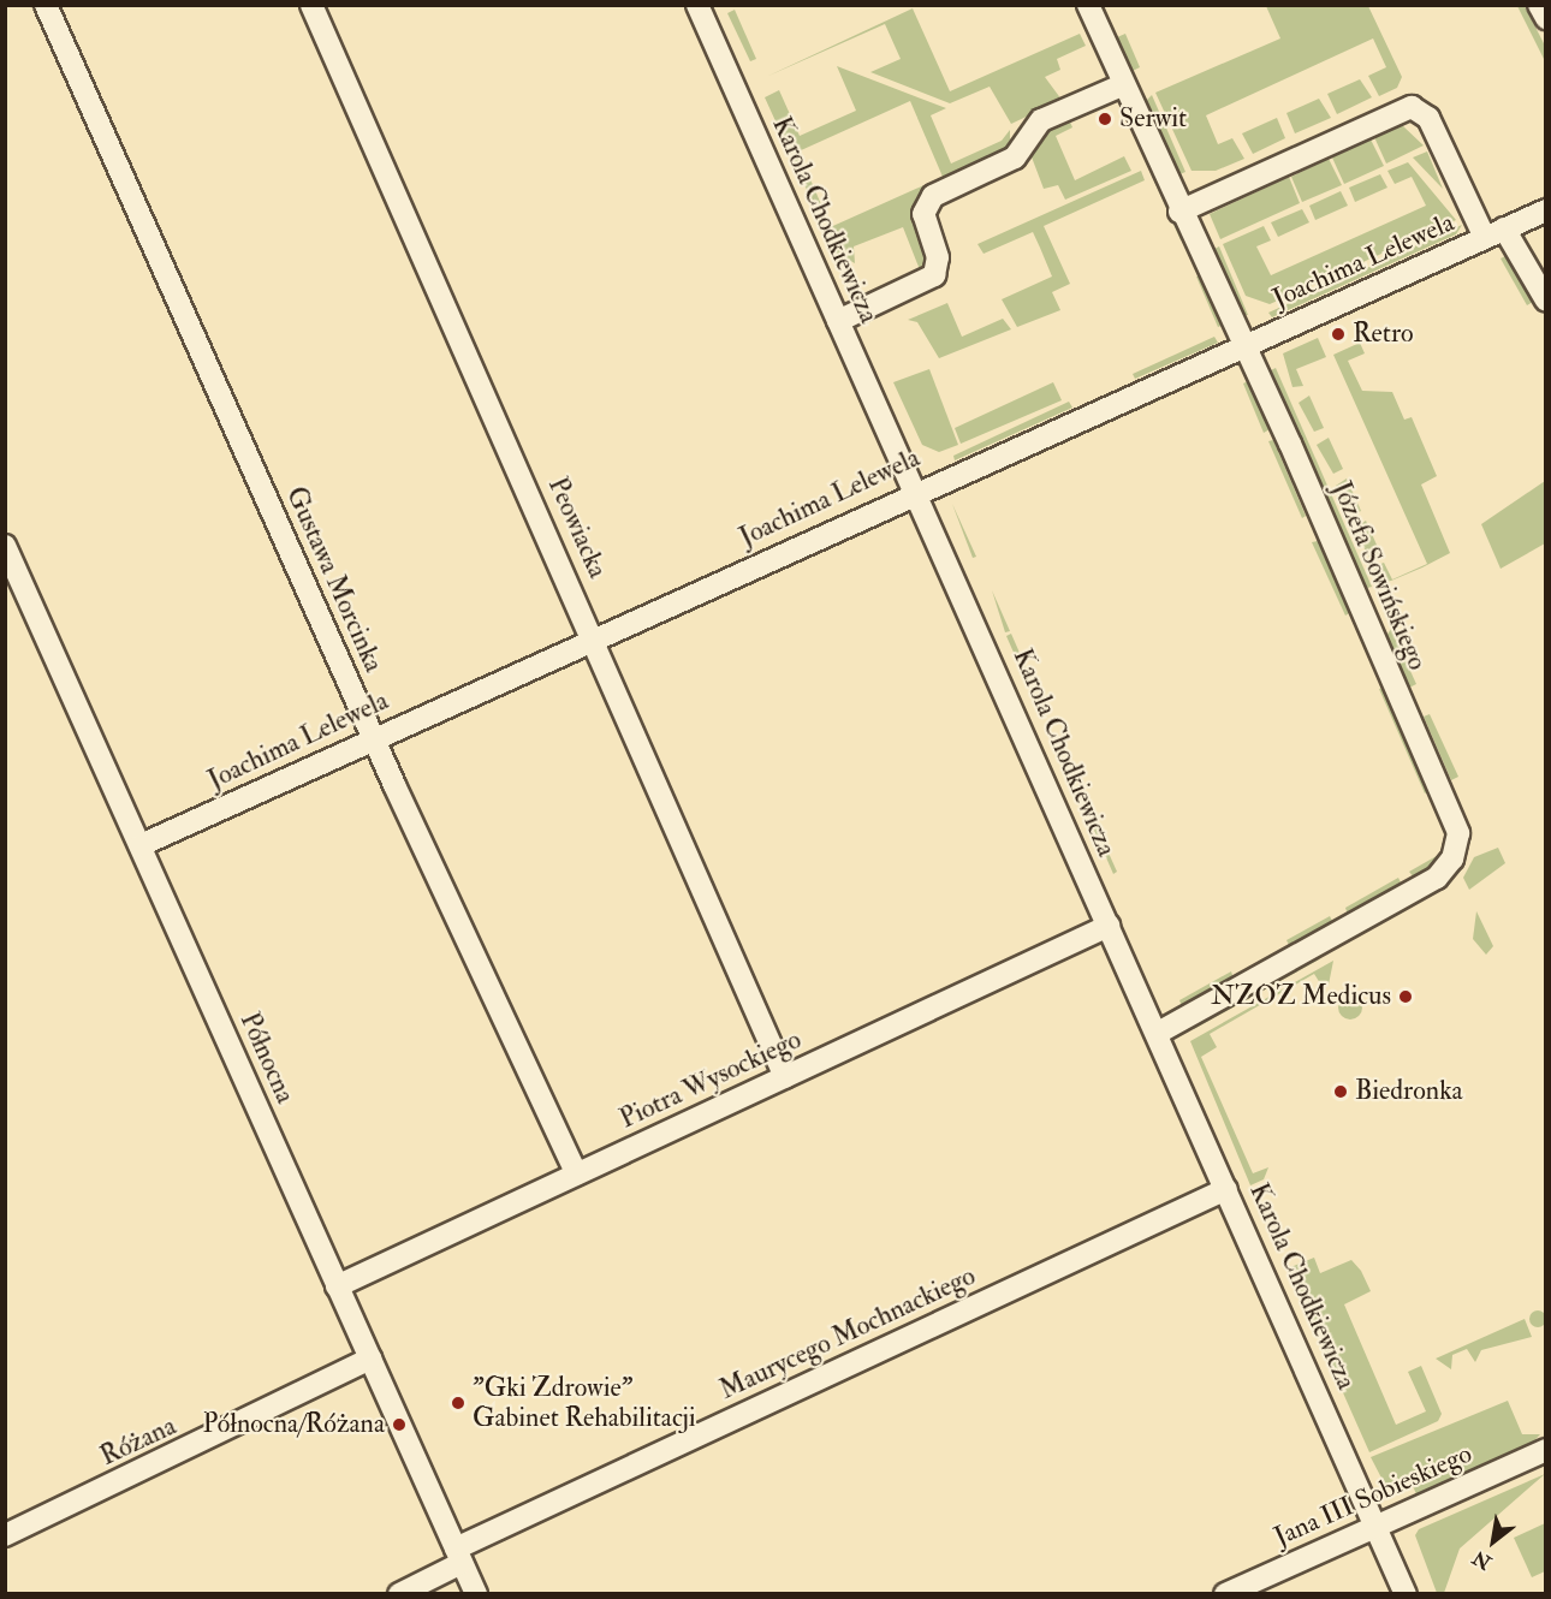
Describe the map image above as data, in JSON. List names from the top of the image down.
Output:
{
  "streets": {
    "street": [
      "Karola Chodkiewicza",
      "Joachima Lelewela",
      "Peowiacka",
      "Józefa Sowińskiego",
      "Gustawa Morcinka",
      "Północna",
      "Piotra Wysockiego",
      "Maurycego Mochnackiego",
      "Różana",
      "Jana III Sobieskiego"
    ]
  },
  "crossings": [
    ["Karola Chodkiewicza", "Joachima Lelewela"],
    ["Karola Chodkiewicza", "Józefa Sowińskiego"],
    ["Karola Chodkiewicza", "Piotra Wysockiego"],
    ["Karola Chodkiewicza", "Maurycego Mochnackiego"],
    ["Karola Chodkiewicza", "Jana III Sobieskiego"],
    ["Joachima Lelewela", "Peowiacka"],
    ["Joachima Lelewela", "Józefa Sowińskiego"],
    ["Joachima Lelewela", "Gustawa Morcinka"],
    ["Joachima Lelewela", "Północna"],
    ["Peowiacka", "Piotra Wysockiego"],
    ["Gustawa Morcinka", "Piotra Wysockiego"],
    ["Północna", "Piotra Wysockiego"],
    ["Północna", "Maurycego Mochnackiego"],
    ["Północna", "Różana"]
  ],
  "places": [
    "Serwit",
    "Retro",
    "NZOZ Medicus",
    "Biedronka",
    "\"Gki Zdrowie\" Gabinet Rehabilitacji",
    "Północna/Różana"
  ],
  "north": "bottom left"
}
